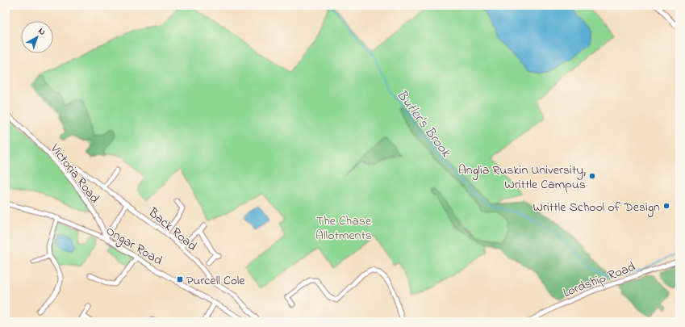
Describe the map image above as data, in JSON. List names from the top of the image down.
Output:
{
  "streets": {
    "street": [
      "Victoria Road",
      "Back Road",
      "Ongar Road",
      "Lordship Road"
    ]
  },
  "crossings": [
    ["Victoria Road", "Back Road"],
    ["Victoria Road", "Ongar Road"]
  ],
  "water": ["Butler's Brook"],
  "parks": ["The Chase Allotments"],
  "places": {
    "other": ["Anglia Ruskin University, Writtle Campus", "Writtle School of Design"],
    "transit": ["Purcell Cole"]
  },
  "north": "top right"
}
